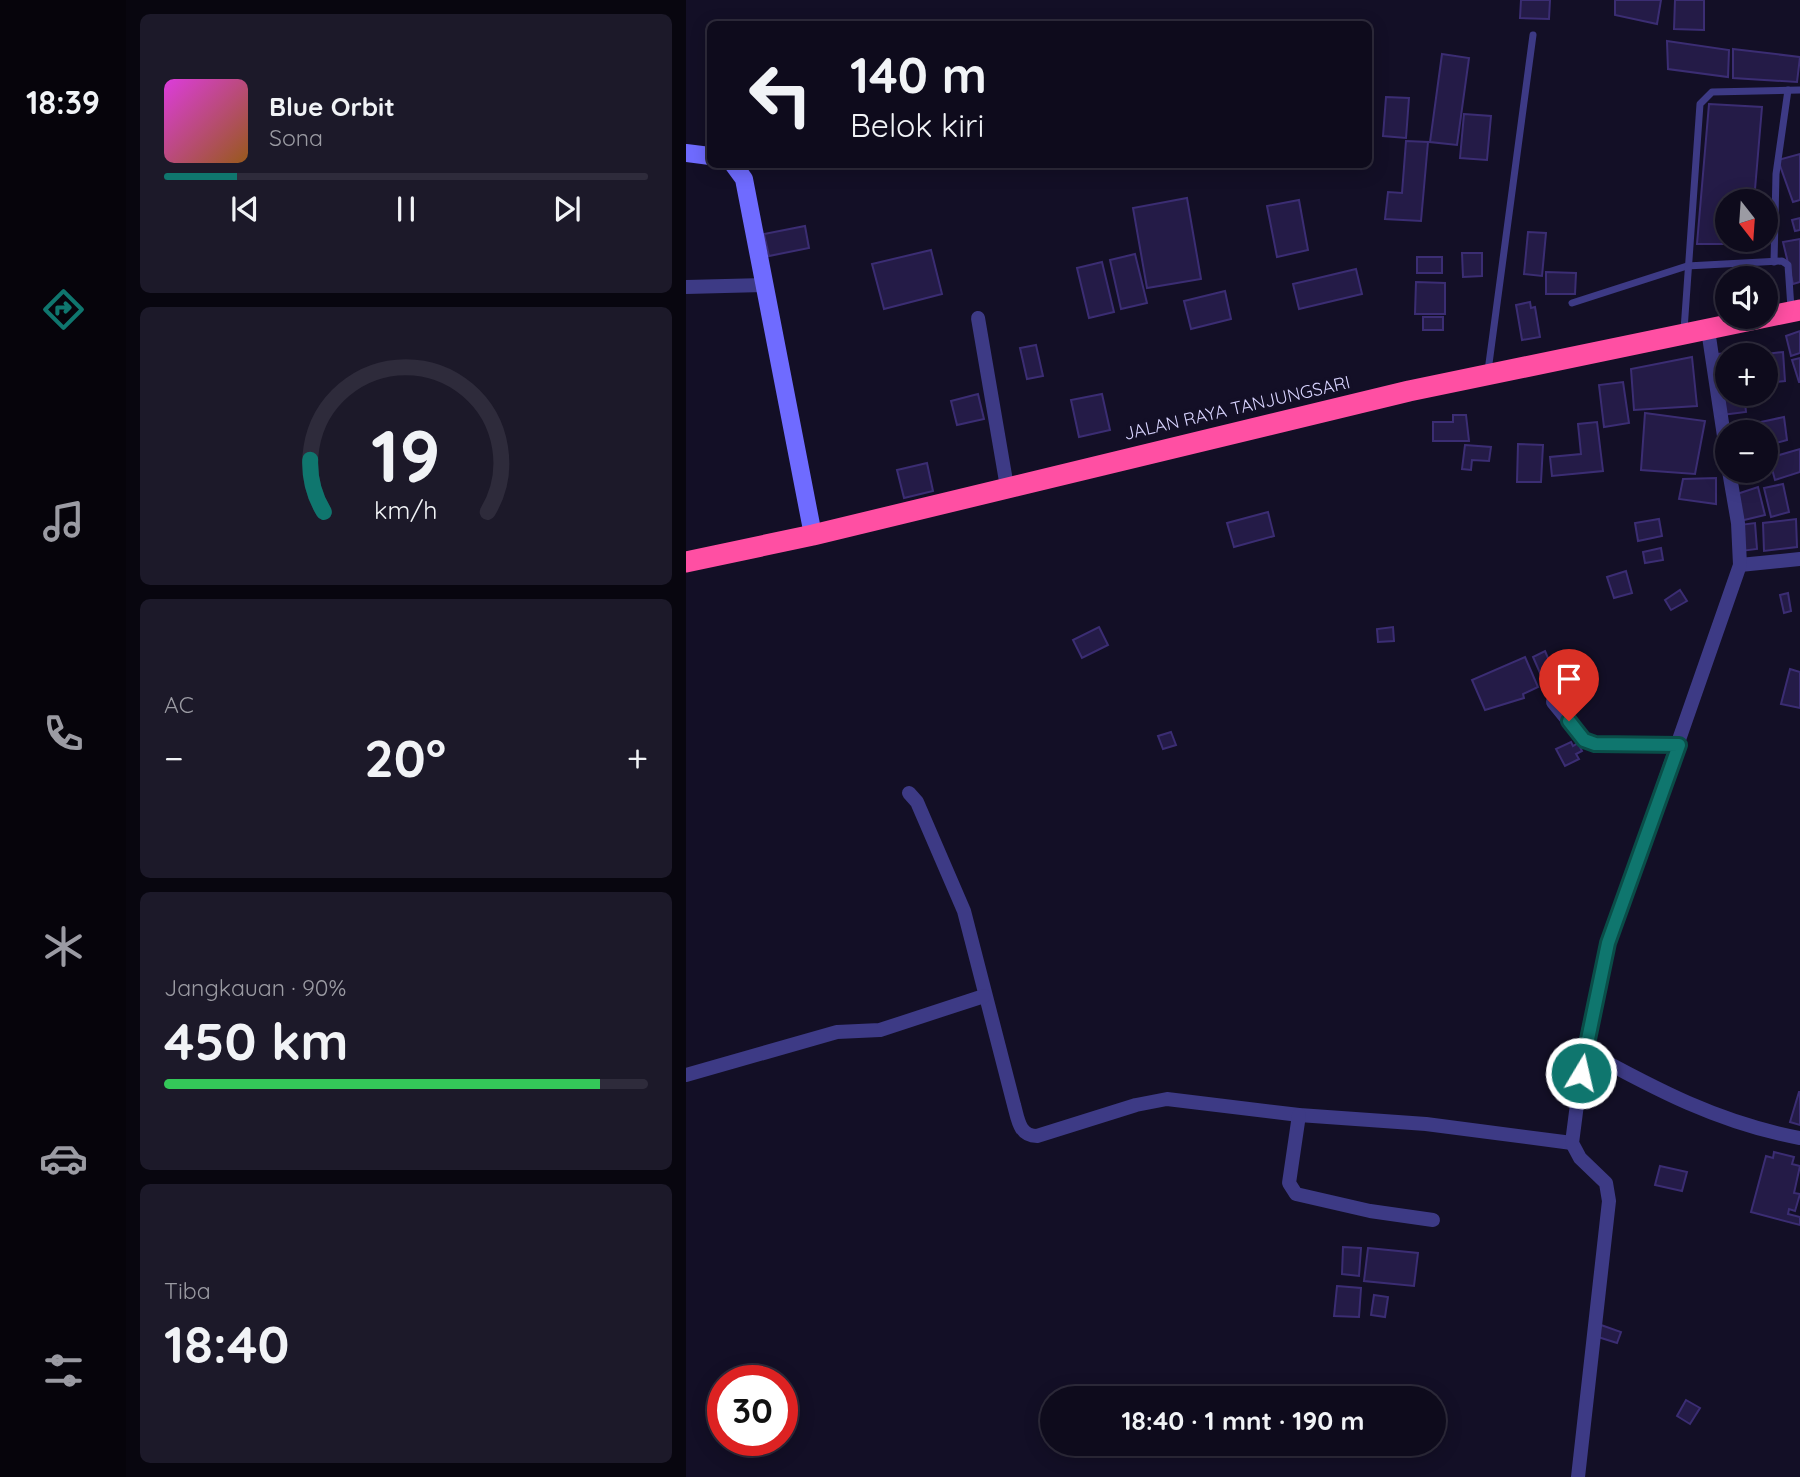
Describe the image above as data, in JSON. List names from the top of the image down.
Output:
{
  "streets": {
    "highway": ["JALAN RAYA TANJUNGSARI"]
  },
  "north": "bottom",
  "page": {
    "tabs": "18:39",
    "turn": ["140 m", "Belok kiri"],
    "song": ["Blue Orbit", "Sona"],
    "map_buttons": ["+", "−"],
    "tile": [
      "AC",
      ["Jangkauan · 90%", "450 km"],
      ["Tiba", "18:40"]
    ],
    "heat": ["−", "20°", "+"],
    "limit": "30",
    "trip": "18:40 · 1 mnt · 190 m",
    "gauge": ["19", "km/h"]
  }
}
